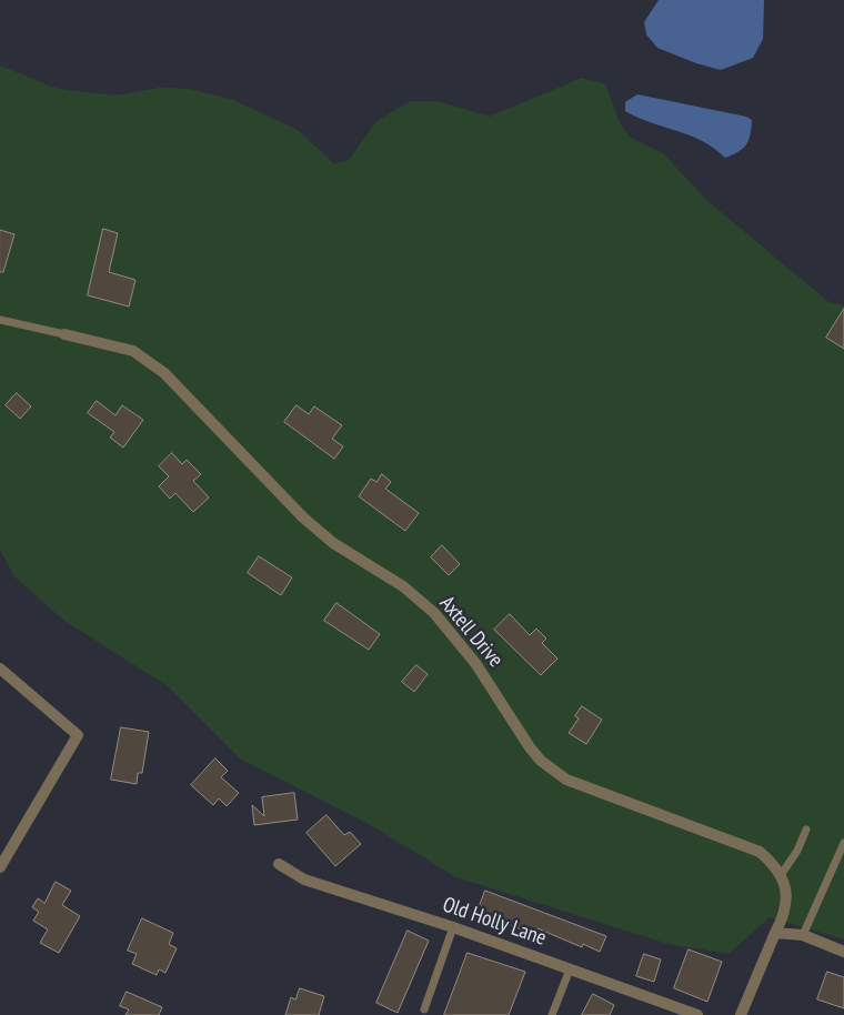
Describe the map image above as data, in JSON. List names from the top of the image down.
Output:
{
  "streets": {
    "street": ["Axtell Drive", "Old Holly Lane"]
  }
}
